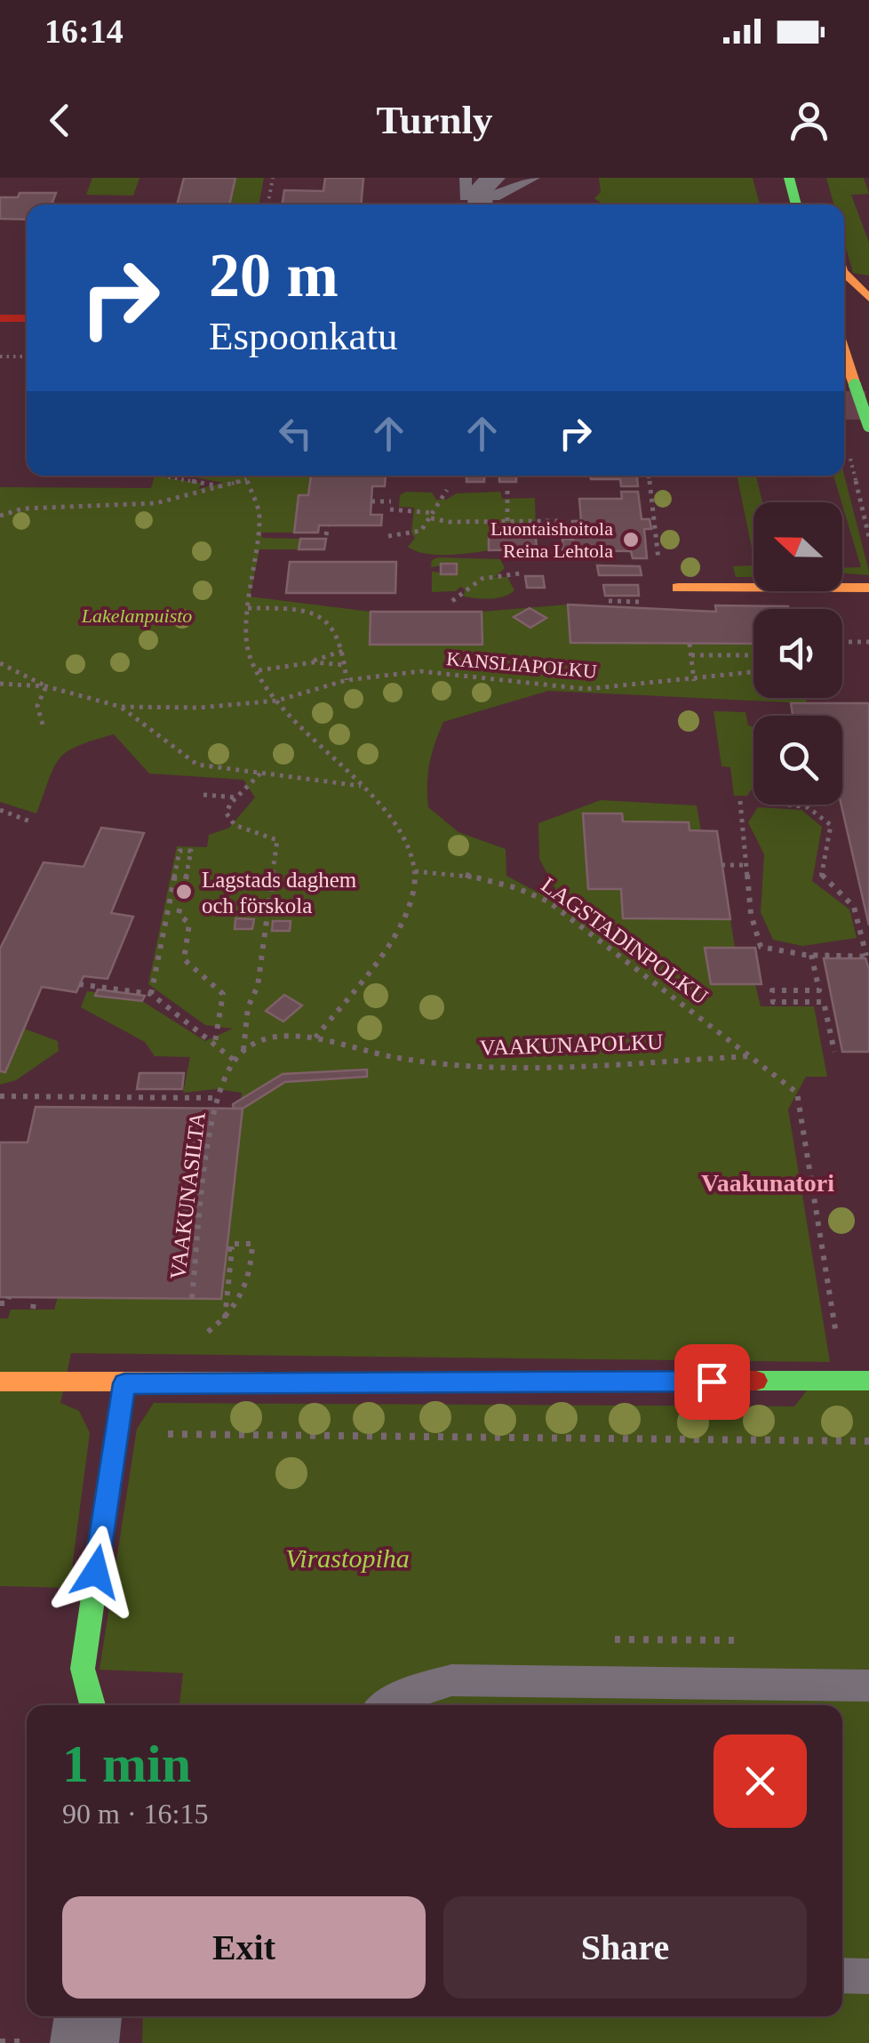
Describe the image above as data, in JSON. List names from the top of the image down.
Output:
{
  "streets": {
    "path": [
      "KANSLIAPOLKU",
      "LAGSTADINPOLKU",
      "VAAKUNAPOLKU",
      "VAAKUNASILTA"
    ]
  },
  "crossings": [
    ["LAGSTADINPOLKU", "VAAKUNAPOLKU"]
  ],
  "districts": ["Vaakunatori"],
  "parks": ["Lakelanpuisto", "Virastopiha"],
  "places": ["Luontaishoitola Reina Lehtola", "Lagstads daghem och förskola"],
  "north": "left",
  "page": {
    "status": "16:14",
    "header": "Turnly",
    "turn": ["20 m", "Espoonkatu"],
    "heading": ["1 min", "90 m · 16:15"],
    "buttons": ["Exit", "Share"]
  }
}
